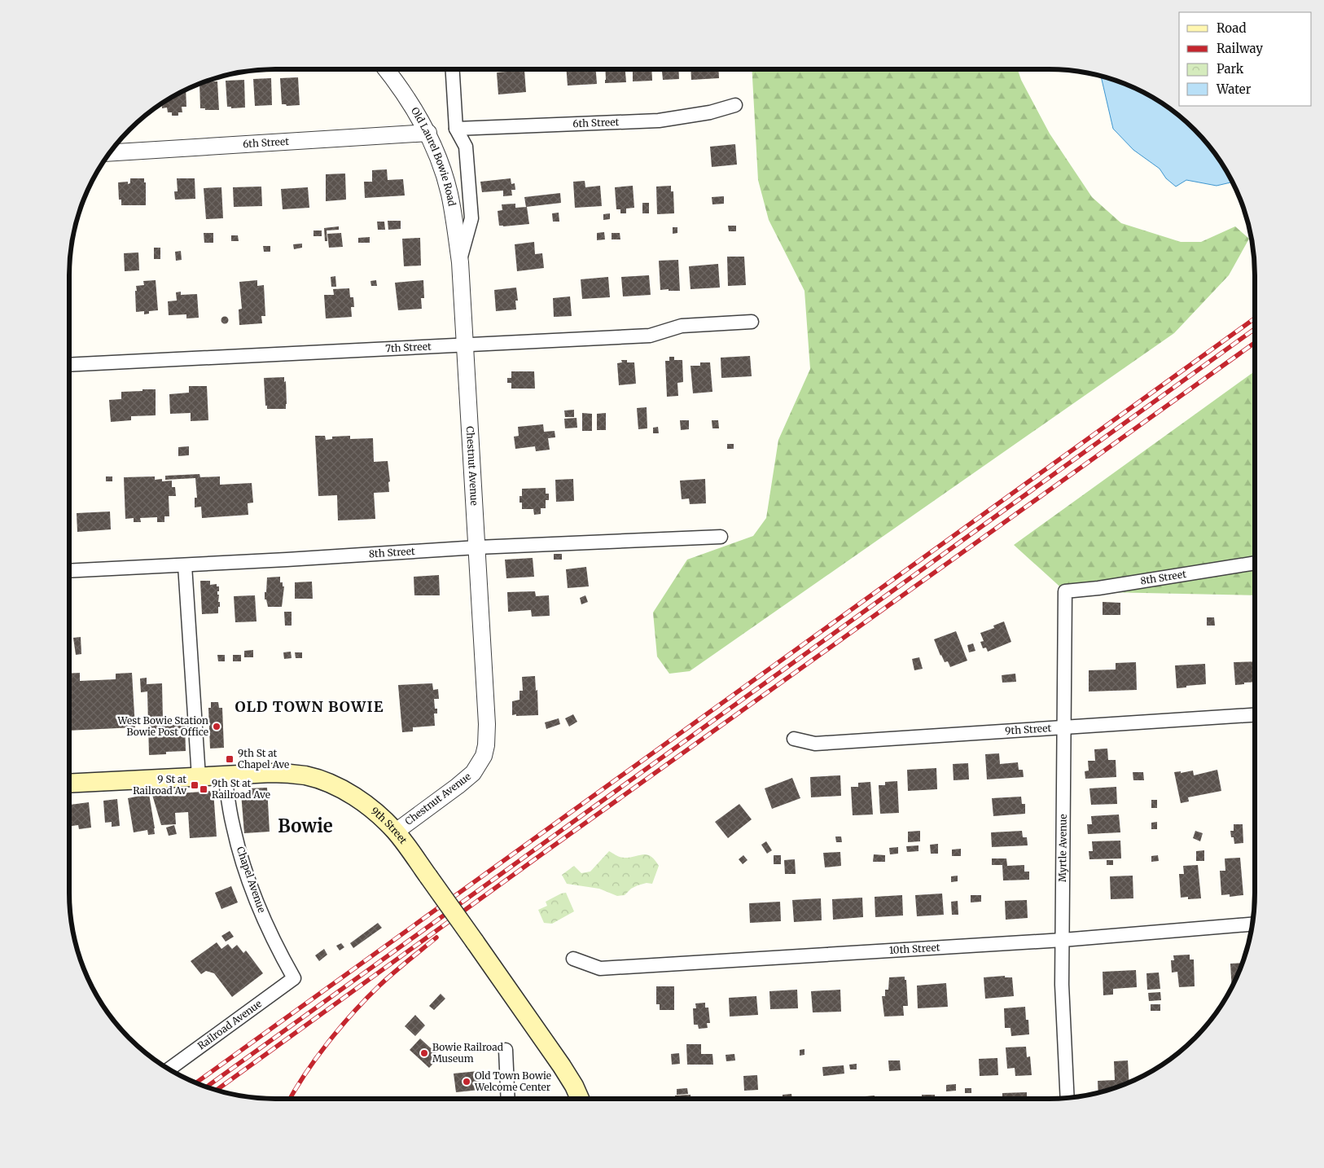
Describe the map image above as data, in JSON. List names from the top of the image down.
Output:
{
  "streets": {
    "main road": ["9th Street"],
    "street": [
      "6th Street",
      "Old Laurel Bowie Road",
      "7th Street",
      "Chestnut Avenue",
      "8th Street",
      "Myrtle Avenue",
      "Chapel Avenue",
      "10th Street",
      "Railroad Avenue"
    ]
  },
  "crossings": [
    ["6th Street", "Old Laurel Bowie Road"],
    ["6th Street", "Chestnut Avenue"],
    ["Old Laurel Bowie Road", "Chestnut Avenue"],
    ["7th Street", "Chestnut Avenue"],
    ["Chestnut Avenue", "8th Street"],
    ["Chestnut Avenue", "9th Street"],
    ["8th Street", "Myrtle Avenue"],
    ["9th Street", "Myrtle Avenue"],
    ["9th Street", "Chapel Avenue"],
    ["Myrtle Avenue", "10th Street"],
    ["Chapel Avenue", "Railroad Avenue"]
  ],
  "districts": ["OLD TOWN BOWIE", "Bowie"],
  "places": {
    "other": ["West Bowie Station Bowie Post Office", "Bowie Railroad Museum", "Old Town Bowie Welcome Center"],
    "transit": ["9th St at Chapel Ave", "9 St at Railroad Av", "9th St at Railroad Ave"]
  },
  "legend": [
    "Road",
    "Railway",
    "Park",
    "Water"
  ]
}
